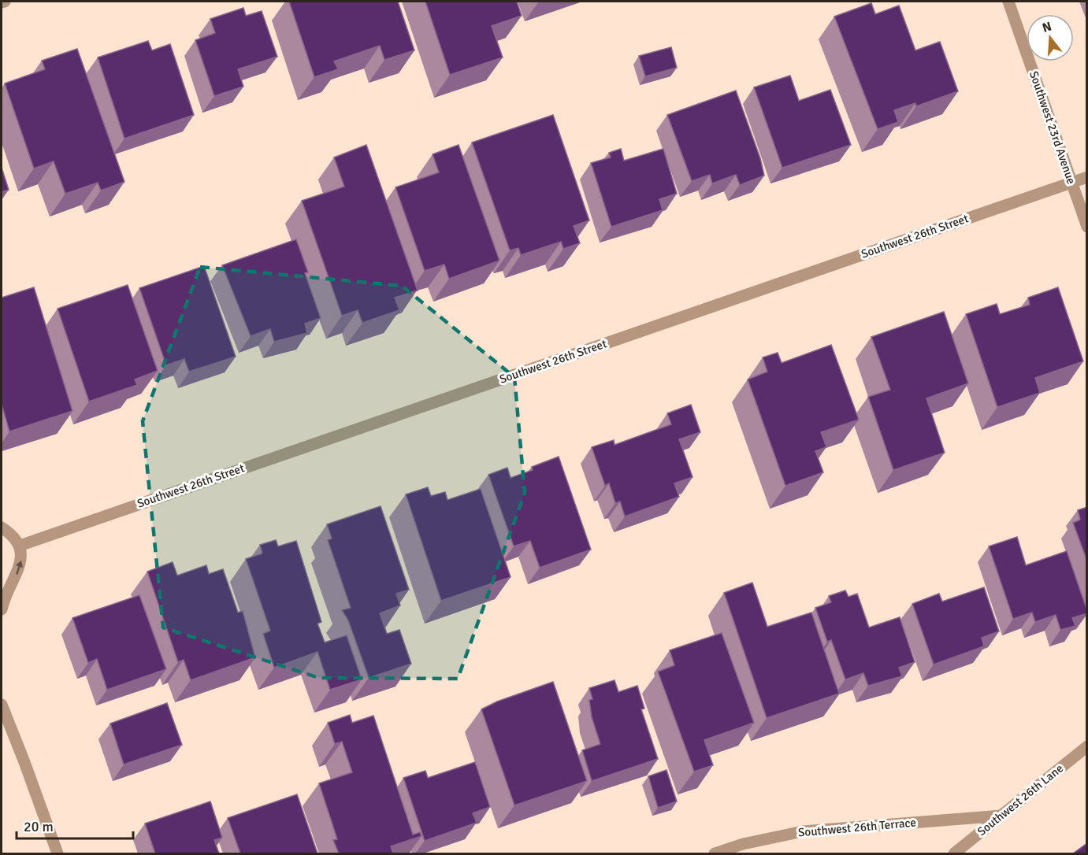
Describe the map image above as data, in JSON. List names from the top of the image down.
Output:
{
  "streets": {
    "street": [
      "Southwest 23rd Avenue",
      "Southwest 26th Street",
      "Southwest 26th Lane",
      "Southwest 26th Terrace"
    ]
  },
  "crossings": [
    ["Southwest 23rd Avenue", "Southwest 26th Street"],
    ["Southwest 26th Lane", "Southwest 26th Terrace"]
  ],
  "scale_bar": "20 m",
  "north": "top"
}
